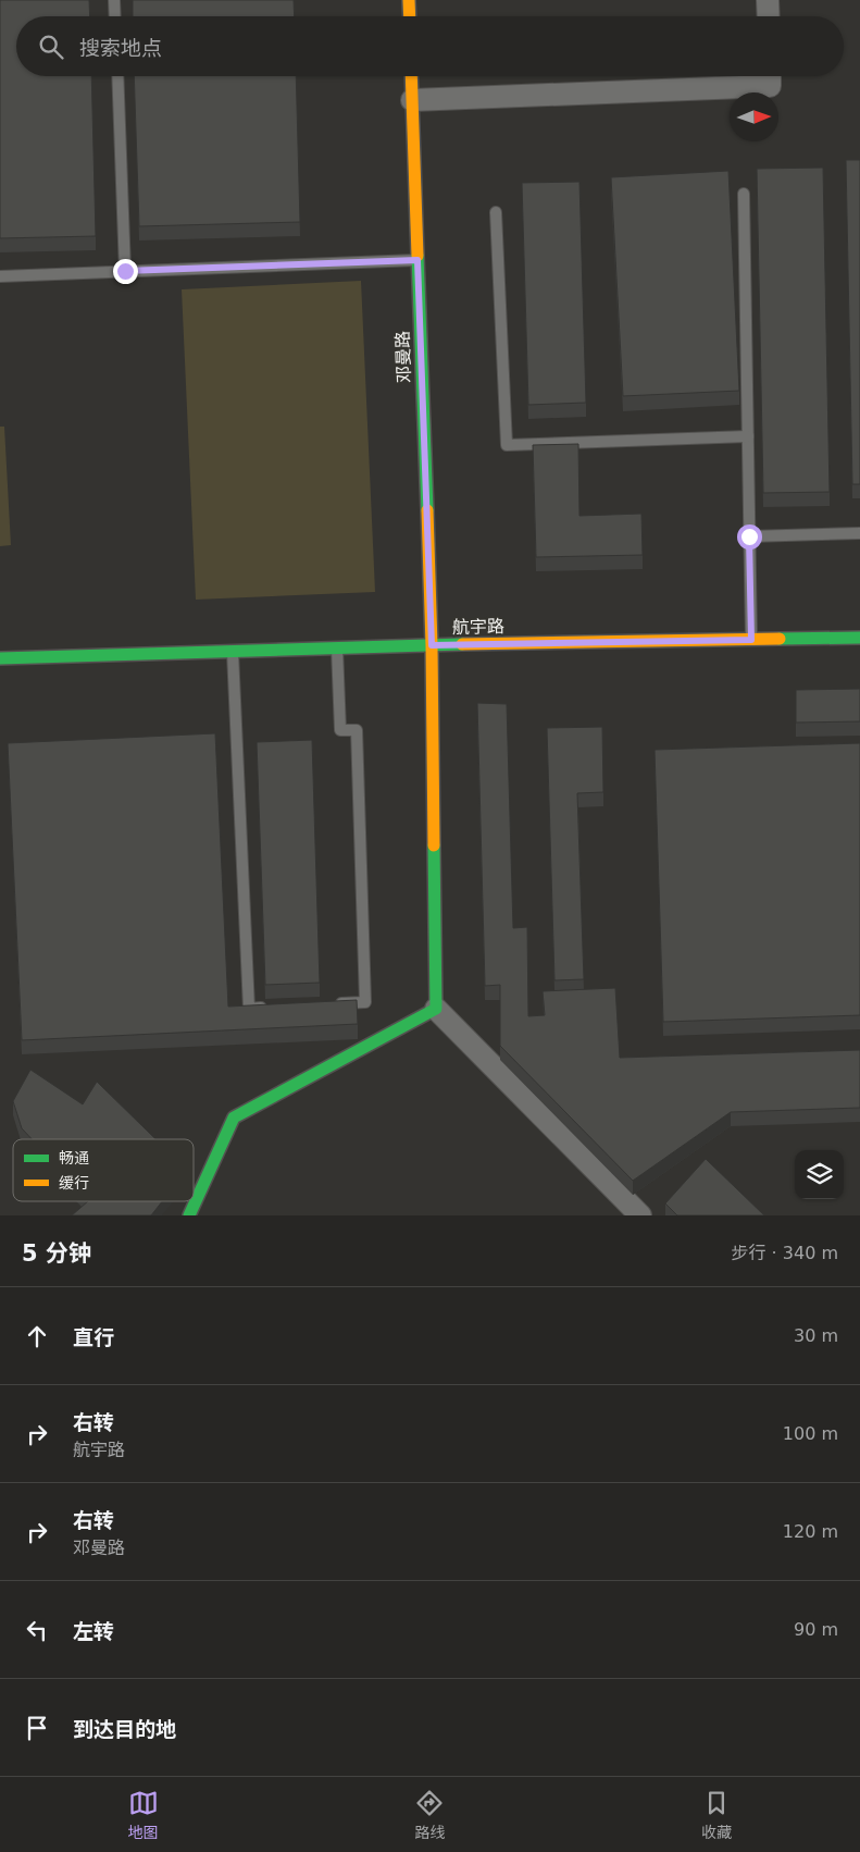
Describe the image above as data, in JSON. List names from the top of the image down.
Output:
{
  "streets": {
    "street": ["邓曼路", "航宇路"]
  },
  "crossings": [
    ["邓曼路", "航宇路"]
  ],
  "legend": ["畅通", "缓行"],
  "north": "right",
  "page": {
    "search": "搜索地点",
    "heading": ["5 分钟", "步行 · 340 m"],
    "list": [
      ["直行", "30 m"],
      ["右转", "航宇路", "100 m"],
      ["右转", "邓曼路", "120 m"],
      ["左转", "90 m"],
      "到达目的地"
    ],
    "nav": ["地图", "路线", "收藏"]
  }
}
